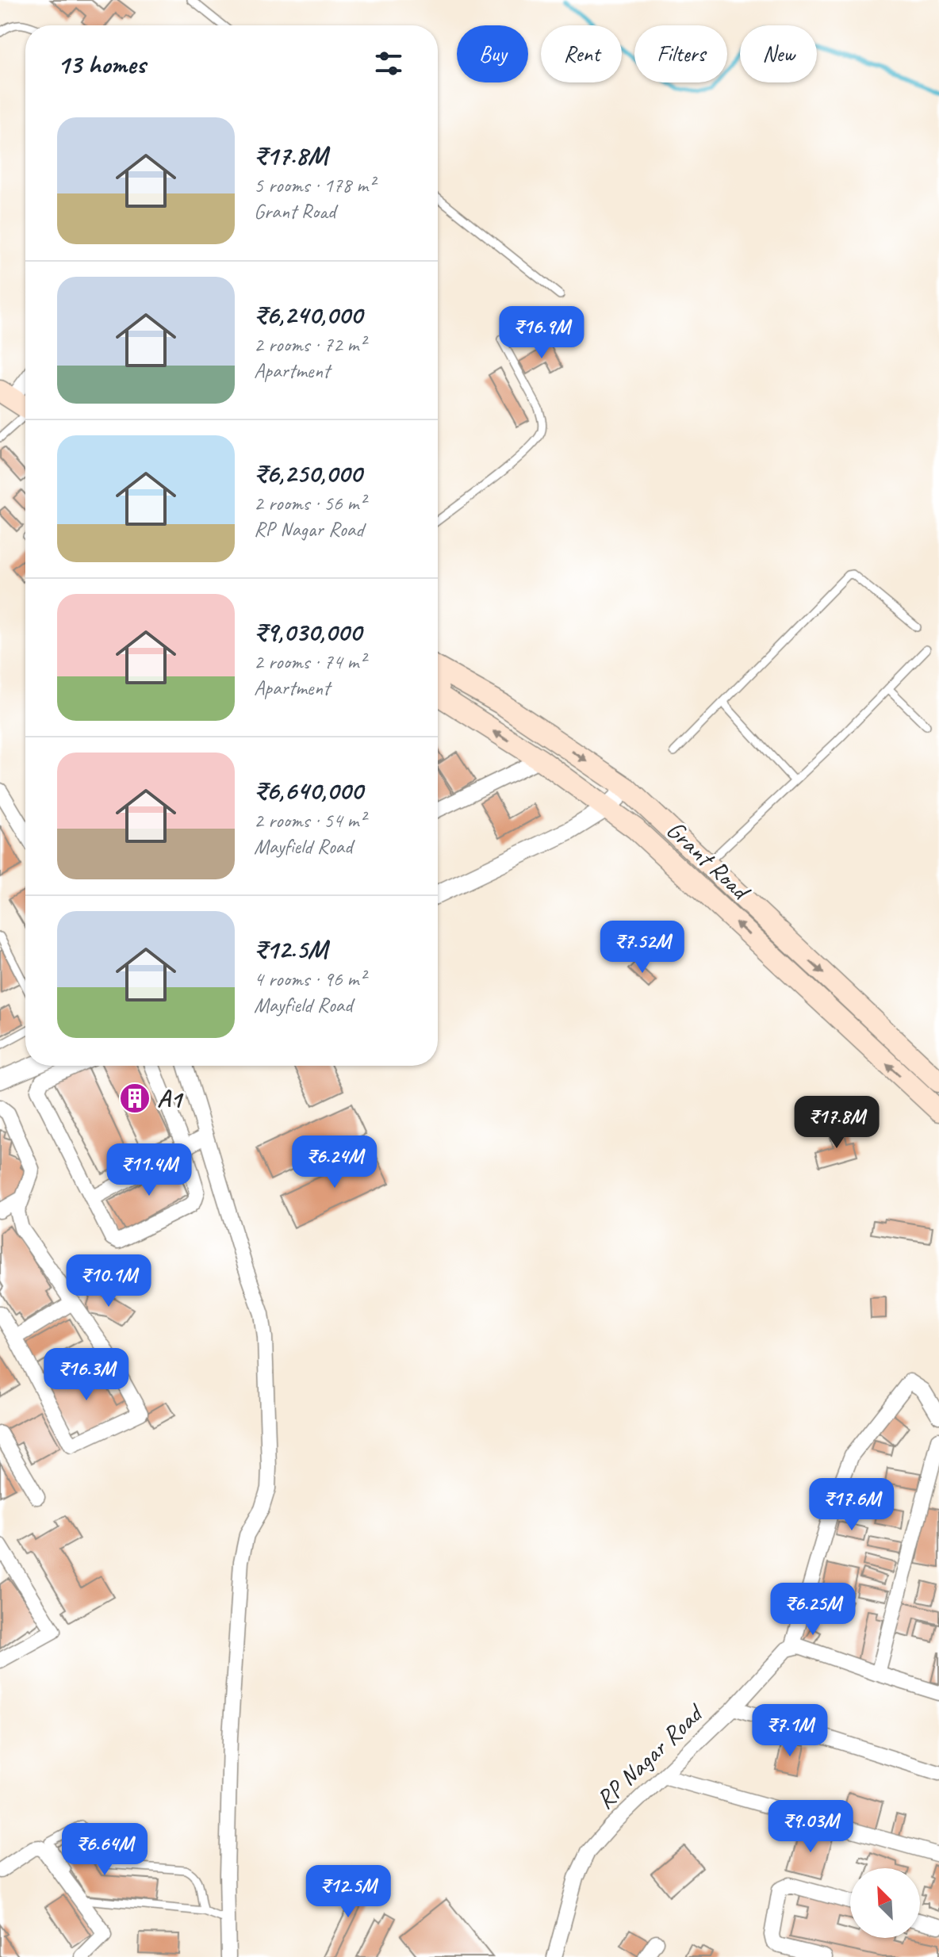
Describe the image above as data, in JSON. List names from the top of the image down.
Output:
{
  "streets": {
    "main road": ["Grant Road"],
    "street": ["RP Nagar Road"]
  },
  "places": {
    "building": ["A1"]
  },
  "north": "top left",
  "page": {
    "chip": [
      "Buy",
      "Rent",
      "Filters",
      "New"
    ],
    "heading": "13 homes",
    "list": [
      {
        "name": "₹17.8M",
        "note": "5 rooms · 178 m² · Grant Road"
      },
      {
        "name": "₹6,240,000",
        "note": "2 rooms · 72 m² · Apartment"
      },
      {
        "name": "₹6,250,000",
        "note": "2 rooms · 56 m² · RP Nagar Road"
      },
      {
        "name": "₹9,030,000",
        "note": "2 rooms · 74 m² · Apartment"
      },
      {
        "name": "₹6,640,000",
        "note": "2 rooms · 54 m² · Mayfield Road"
      },
      {
        "name": "₹12.5M",
        "note": "4 rooms · 96 m² · Mayfield Road"
      }
    ],
    "price": [
      "₹16.9M",
      "₹7.52M",
      "₹17.8M",
      "₹6.24M",
      "₹11.4M",
      "₹10.1M",
      "₹16.3M",
      "₹17.6M",
      "₹6.25M",
      "₹7.1M",
      "₹9.03M",
      "₹6.64M",
      "₹12.5M"
    ]
  }
}
